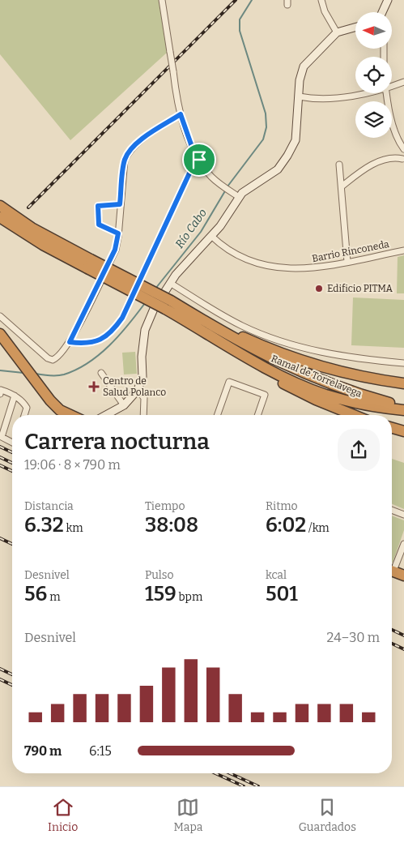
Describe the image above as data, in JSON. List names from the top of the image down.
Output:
{
  "streets": {
    "highway": ["Ramal de Torrelavega"],
    "street": ["Barrio Rinconeda"]
  },
  "water": ["Río Cabo"],
  "places": {
    "other": ["Edificio PITMA"],
    "health": ["Centro de Salud Polanco"]
  },
  "north": "left",
  "page": {
    "heading": ["Carrera nocturna", "19:06 · 8 × 790 m"],
    "stats": [
      ["Distancia", "6.32 km"],
      ["Tiempo", "38:08"],
      ["Ritmo", "6:02 /km"],
      ["Desnivel", "56 m"],
      ["Pulso", "159 bpm"],
      ["kcal", "501"]
    ],
    "chart": ["Desnivel", "24–30 m"],
    "list": [
      {
        "name": "790 m",
        "note": "6:15"
      }
    ],
    "tabs": ["Inicio", "Mapa", "Guardados"]
  }
}
